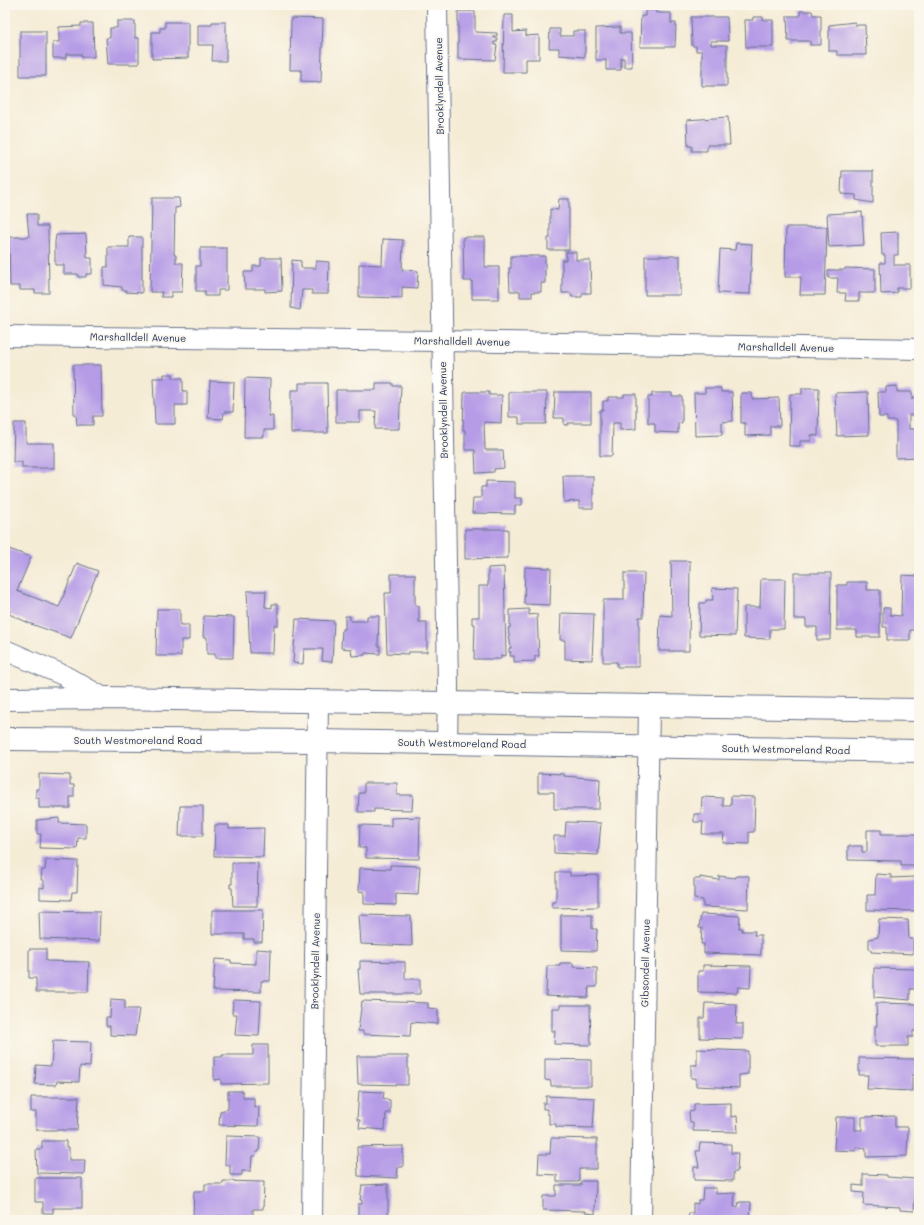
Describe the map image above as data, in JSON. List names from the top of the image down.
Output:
{
  "streets": {
    "main road": ["South Westmoreland Road"],
    "street": ["Brooklyndell Avenue", "Marshalldell Avenue", "Gibsondell Avenue"]
  },
  "crossings": [
    ["Brooklyndell Avenue", "Marshalldell Avenue"],
    ["Brooklyndell Avenue", "South Westmoreland Road"],
    ["South Westmoreland Road", "Gibsondell Avenue"]
  ]
}
